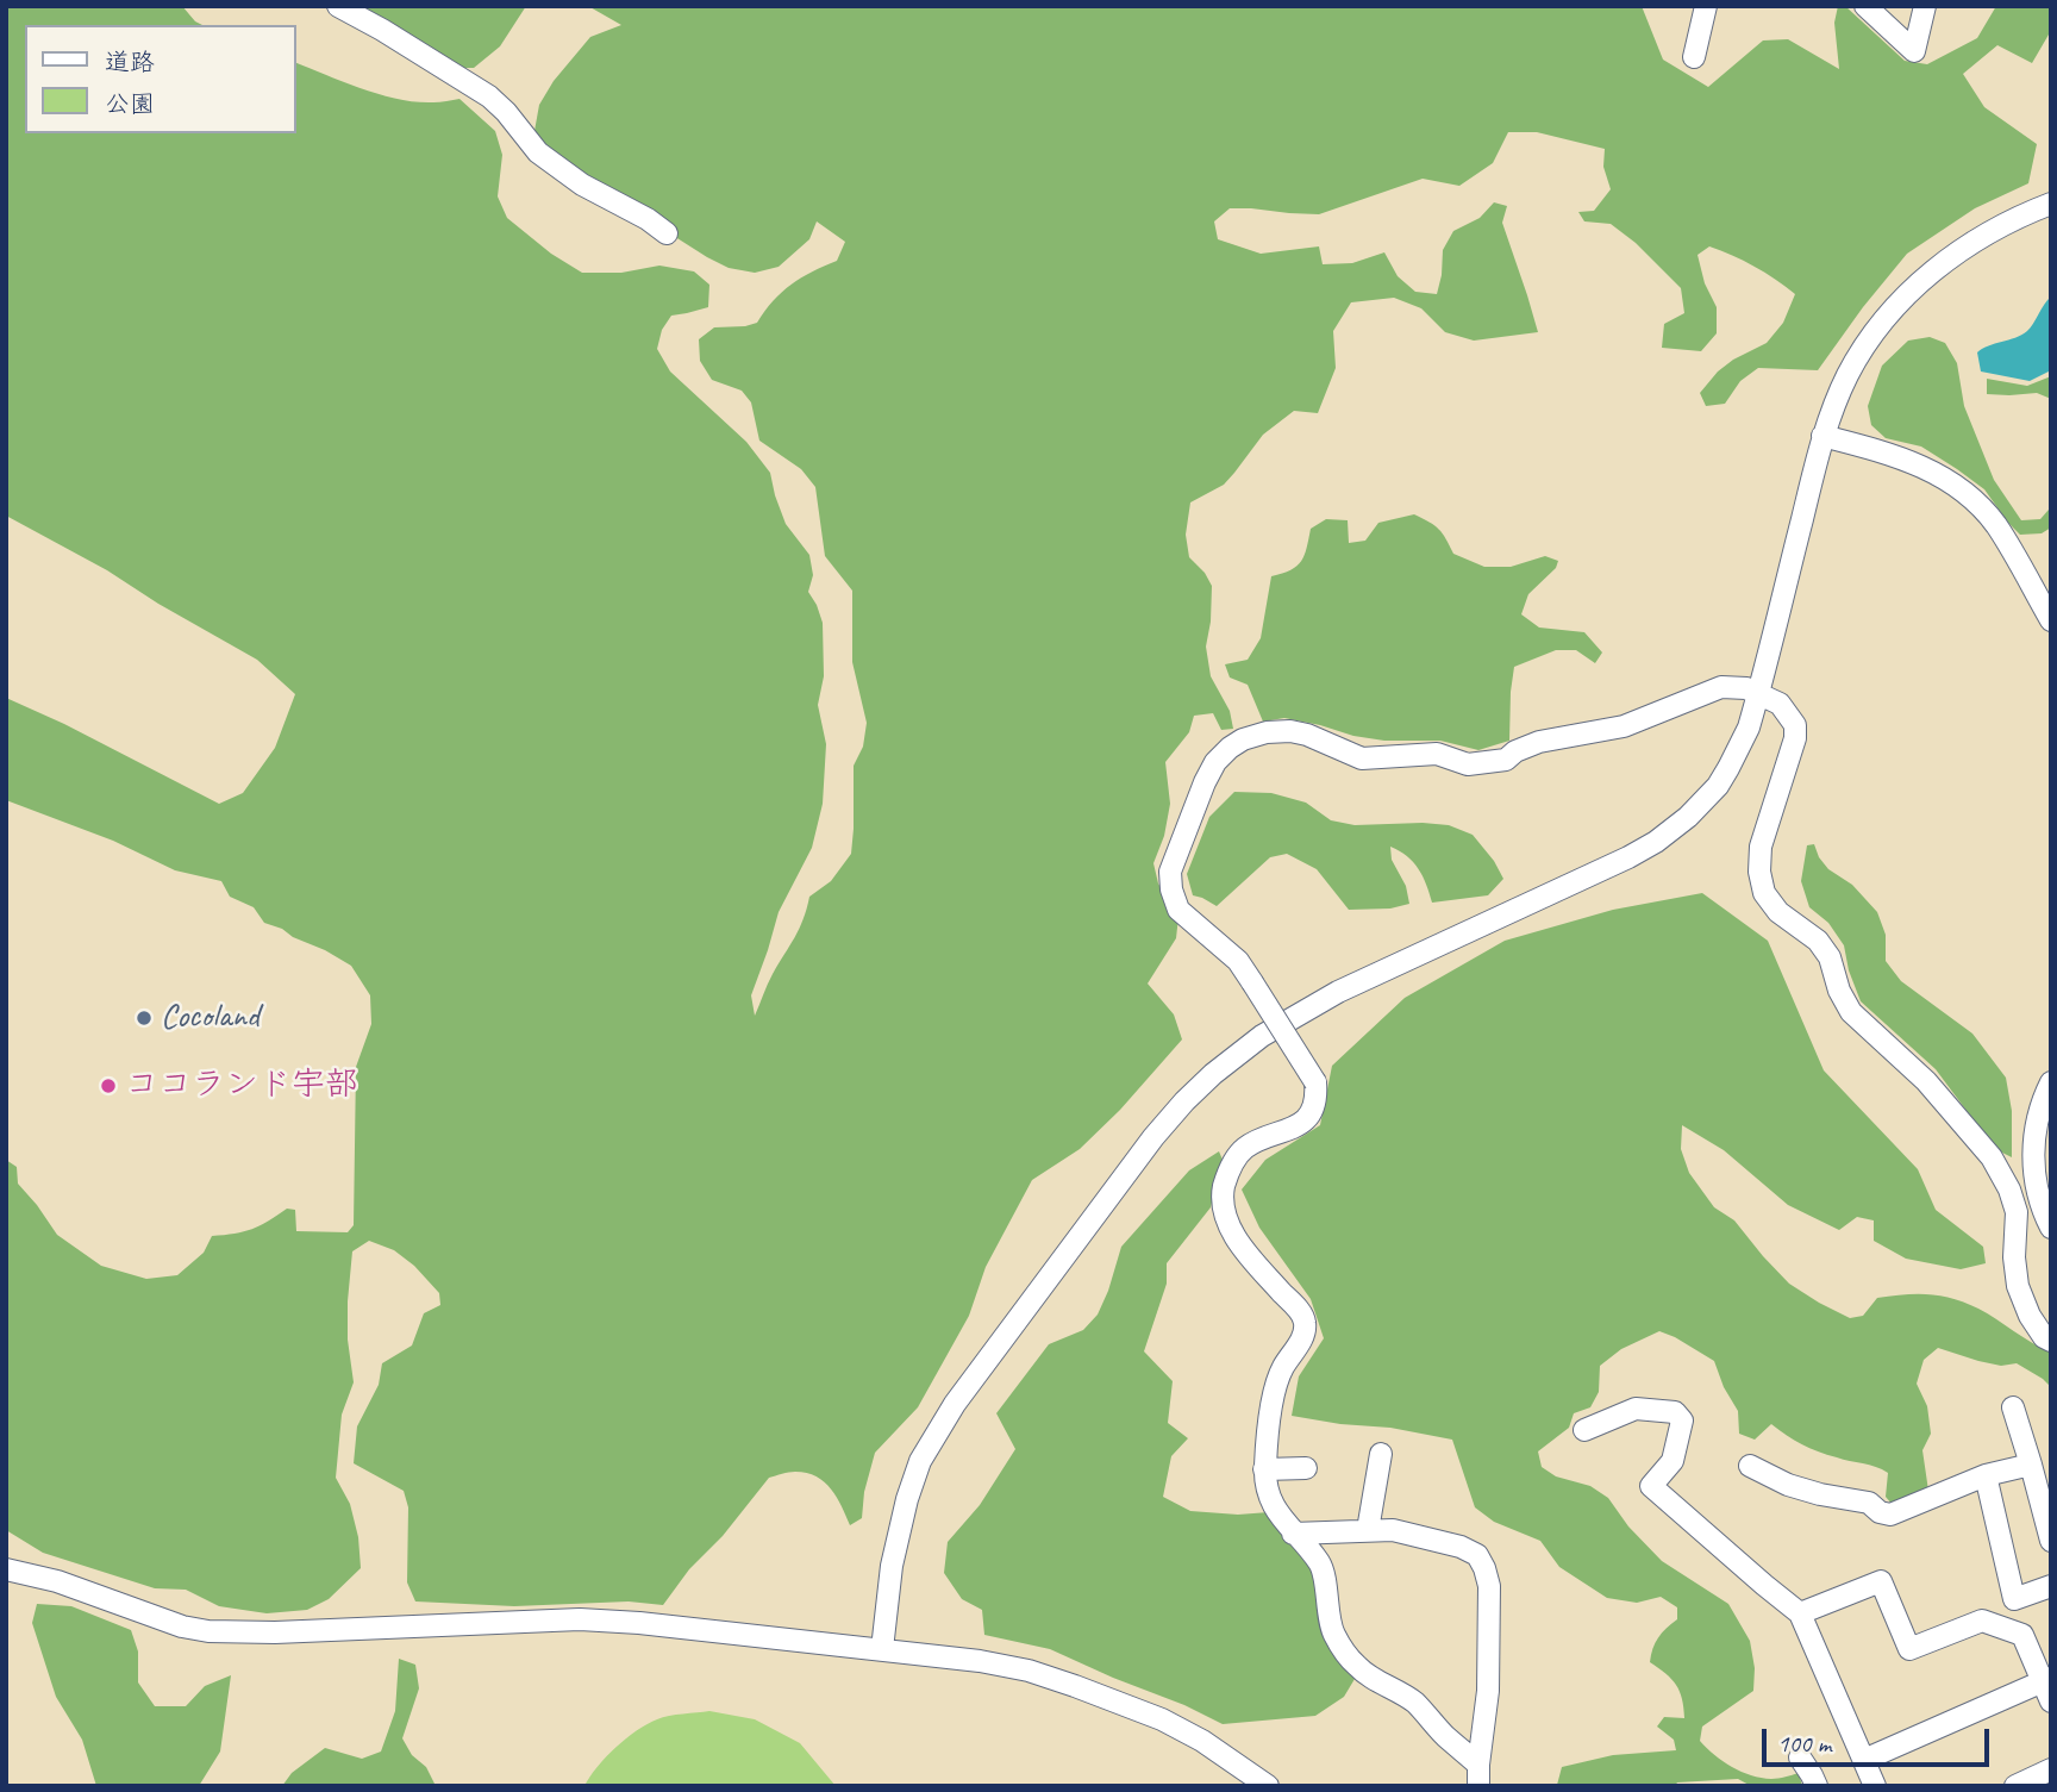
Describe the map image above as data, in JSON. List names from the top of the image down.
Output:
{
  "places": ["Cocoland", "ココランド宇部"],
  "legend": ["道路", "公園"],
  "scale_bar": "100 m"
}
